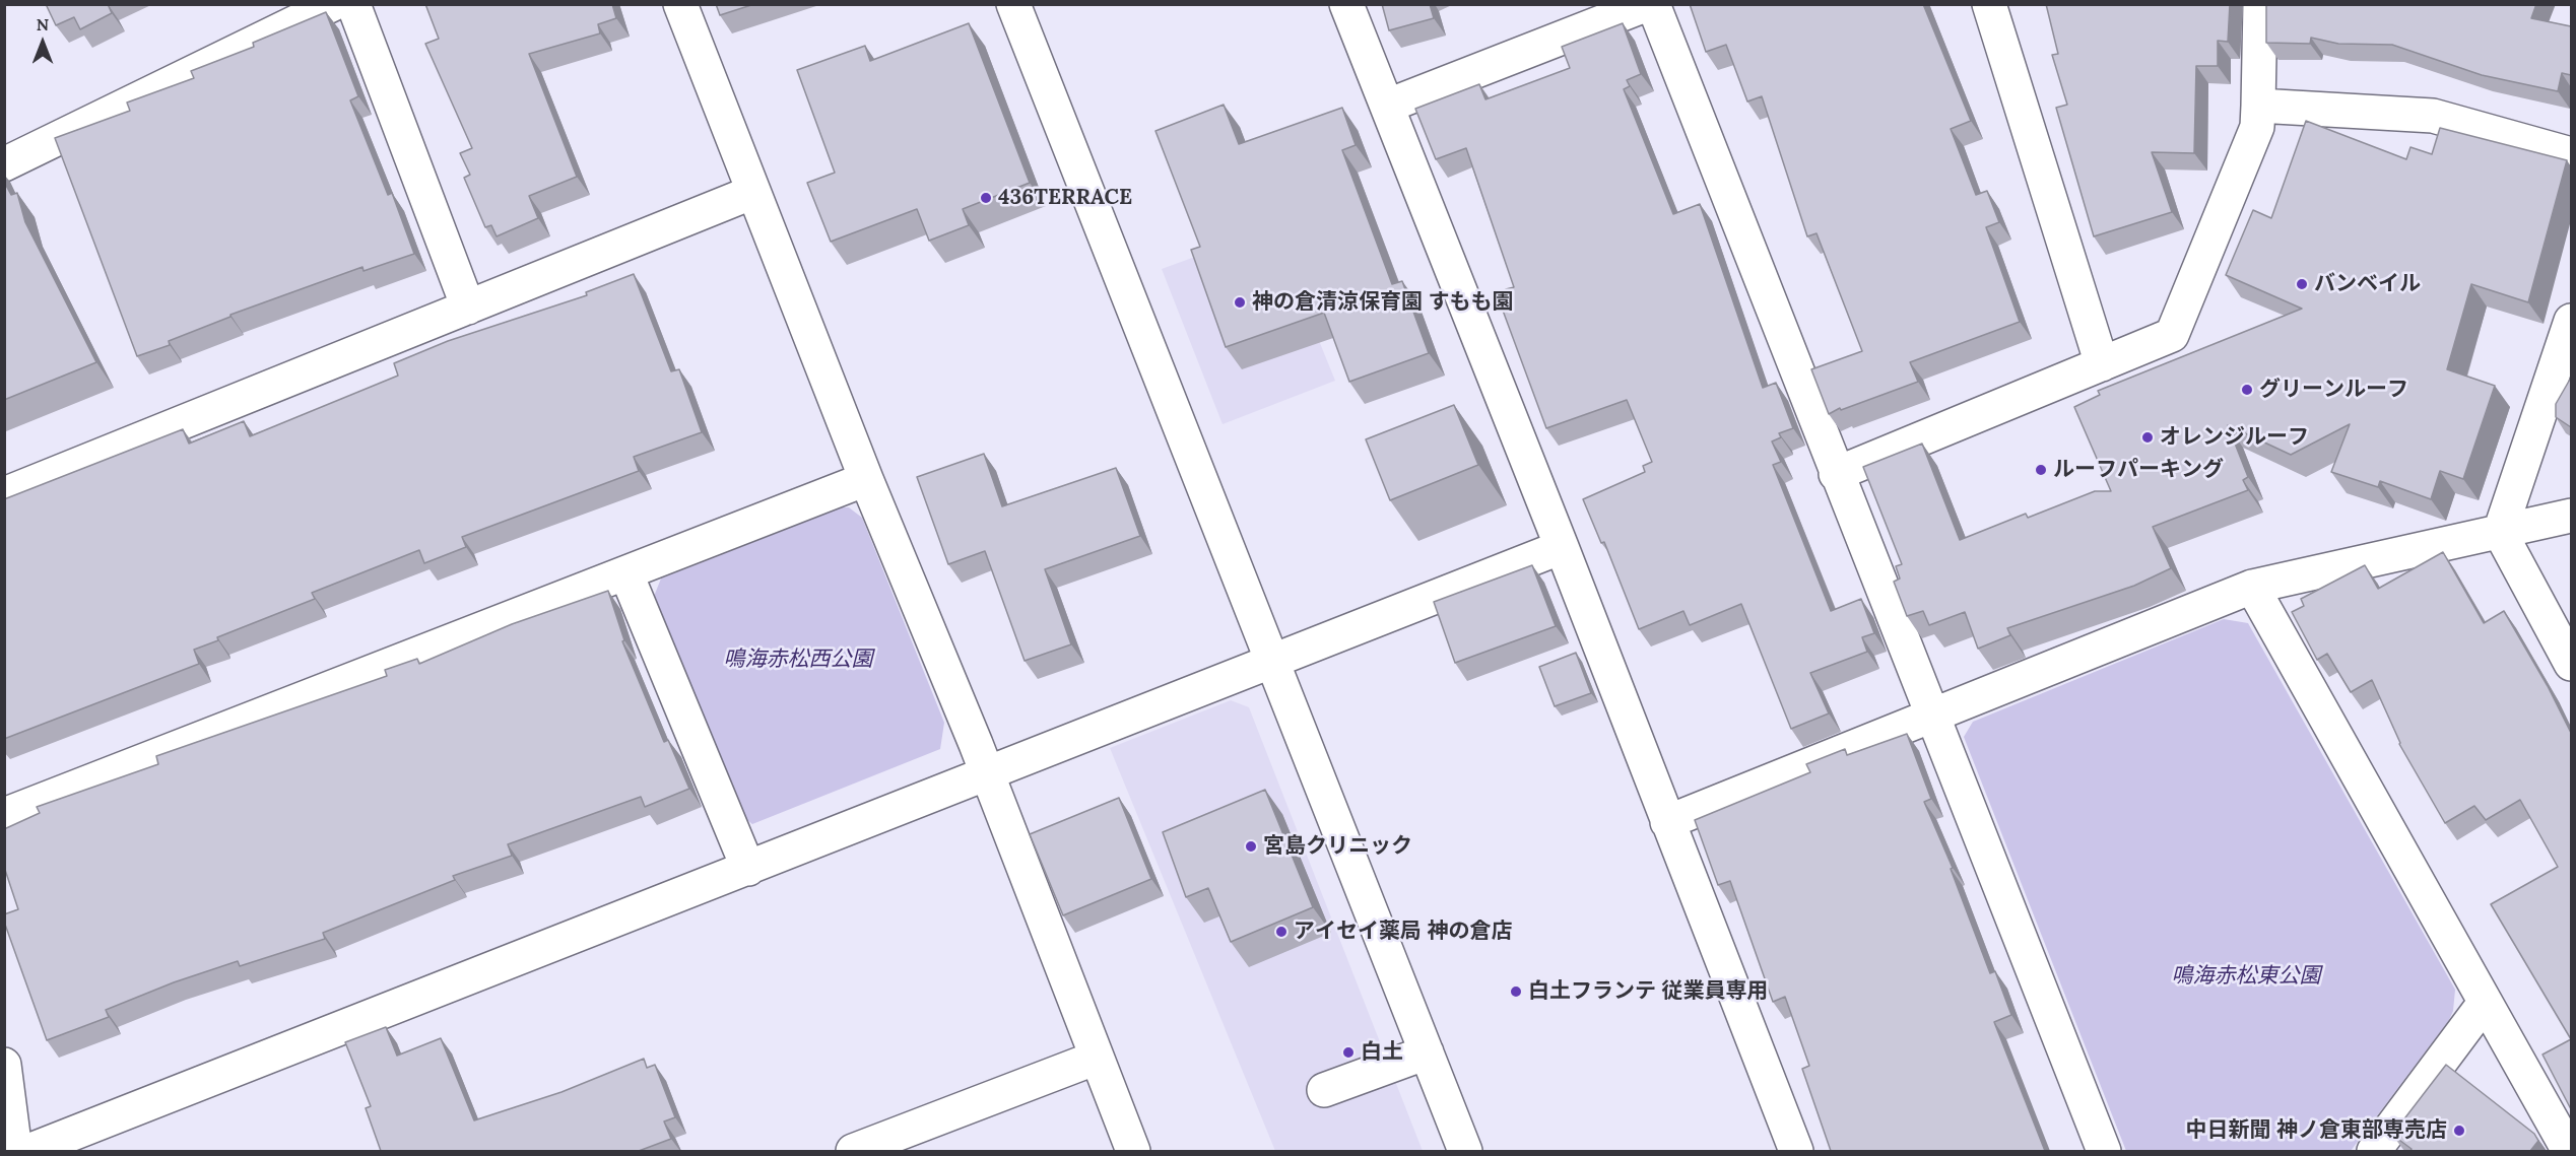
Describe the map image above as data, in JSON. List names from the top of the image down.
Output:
{
  "parks": ["鳴海赤松西公園", "鳴海赤松東公園"],
  "places": [
    "436TERRACE",
    "バンベイル",
    "神の倉清涼保育園 すもも園",
    "グリーンルーフ",
    "オレンジルーフ",
    "ルーフパーキング",
    "宮島クリニック",
    "アイセイ薬局 神の倉店",
    "白土フランテ 従業員専用",
    "白土",
    "中日新聞 神ノ倉東部専売店"
  ],
  "north": "top"
}
